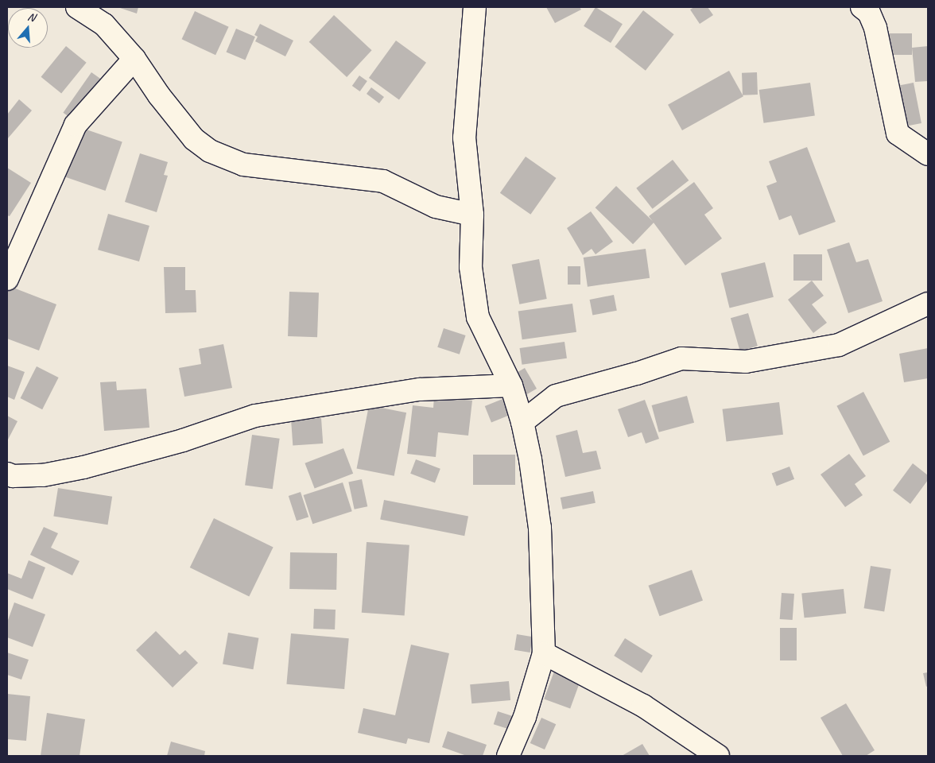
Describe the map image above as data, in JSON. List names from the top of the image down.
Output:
{
  "north": "top"
}
